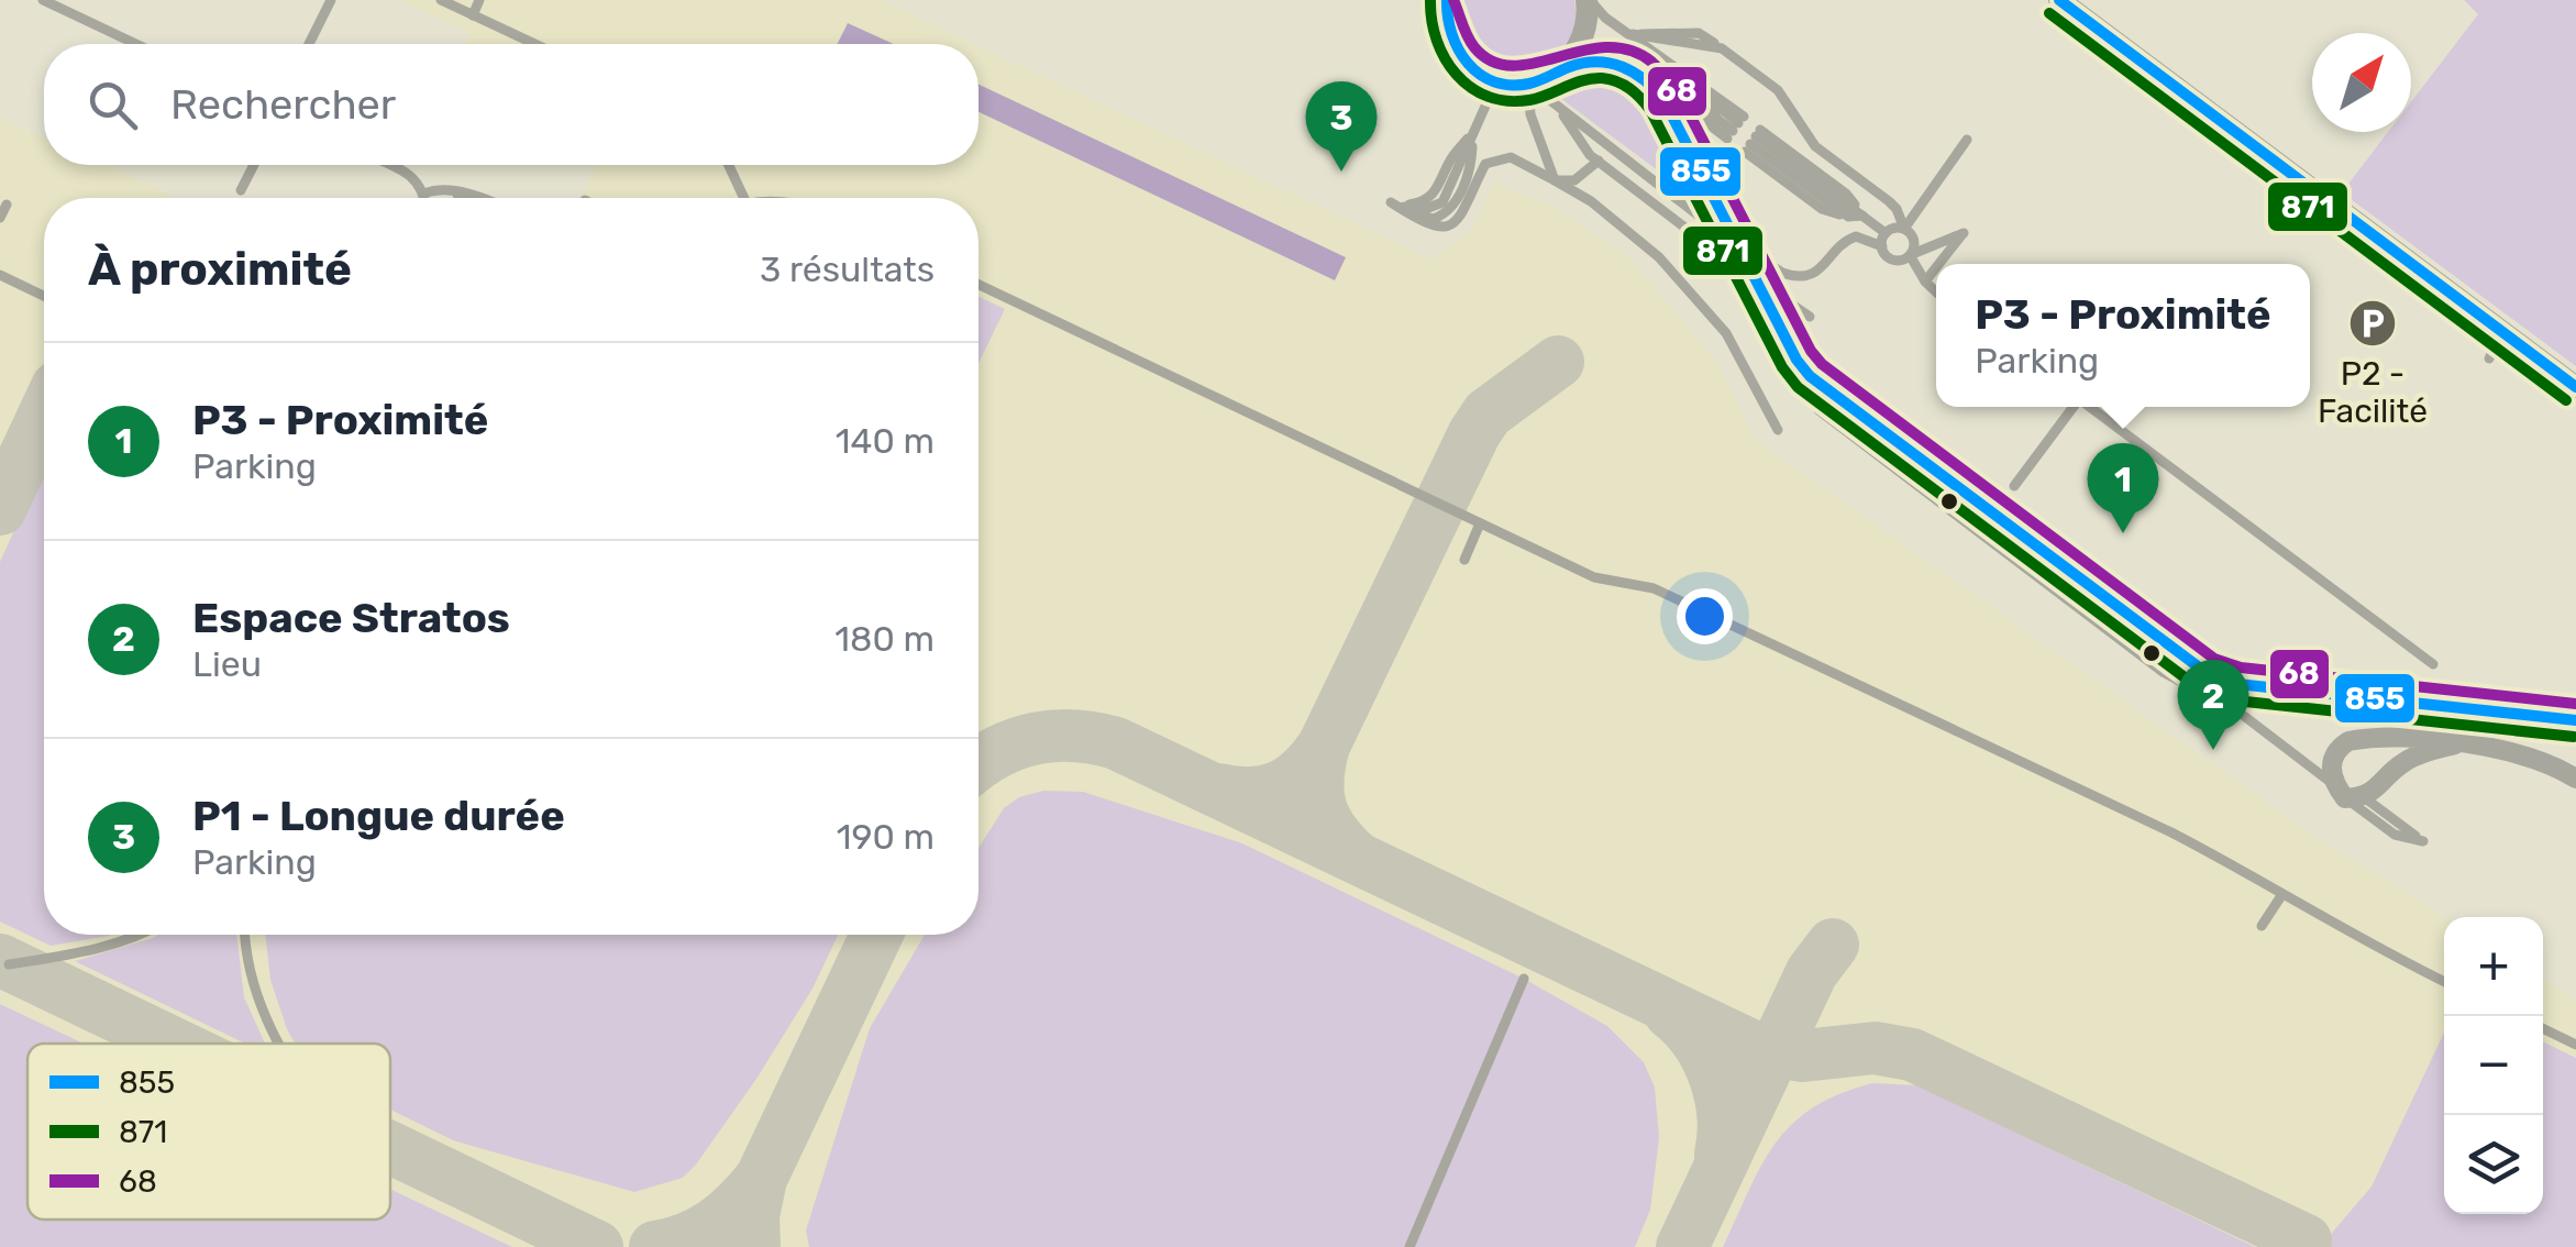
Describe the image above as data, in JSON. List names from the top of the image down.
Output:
{
  "places": {
    "parking": ["P2 - Facilité"]
  },
  "lines": ["transit line 855", "transit line 871", "transit line 68"],
  "legend": ["855", "871", "68"],
  "north": "top right",
  "page": {
    "search": "Rechercher",
    "pins": ["3", "1", "2"],
    "heading": ["À proximité", "3 résultats"],
    "popup": ["P3 - Proximité", "Parking"],
    "list": [
      {
        "mark": "1",
        "name": "P3 - Proximité",
        "note": "Parking",
        "value": "140 m"
      },
      {
        "mark": "2",
        "name": "Espace Stratos",
        "note": "Lieu",
        "value": "180 m"
      },
      {
        "mark": "3",
        "name": "P1 - Longue durée",
        "note": "Parking",
        "value": "190 m"
      }
    ],
    "map_buttons": ["+", "−"]
  }
}
